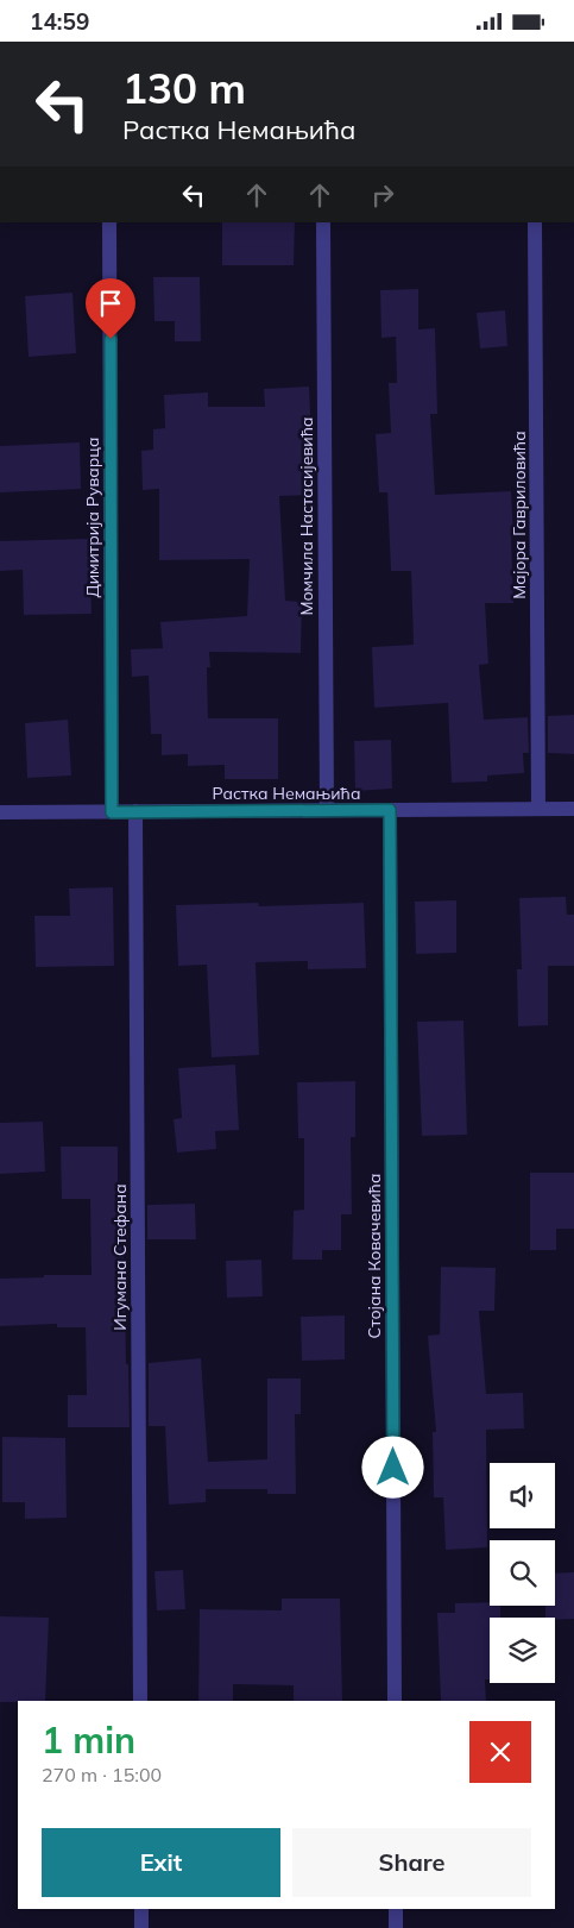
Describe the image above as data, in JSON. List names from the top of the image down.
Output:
{
  "streets": {
    "street": [
      "Мајора Гавриловића",
      "Момчила Настасијевића",
      "Димитрија Руварца",
      "Растка Немањића",
      "Стојана Ковачевића",
      "Игумана Стефана"
    ]
  },
  "crossings": [
    ["Мајора Гавриловића", "Растка Немањића"],
    ["Момчила Настасијевића", "Растка Немањића"],
    ["Димитрија Руварца", "Растка Немањића"],
    ["Растка Немањића", "Стојана Ковачевића"],
    ["Растка Немањића", "Игумана Стефана"]
  ],
  "page": {
    "status": "14:59",
    "turn": ["130 m", "Растка Немањића"],
    "heading": ["1 min", "270 m · 15:00"],
    "buttons": ["Exit", "Share"]
  }
}
